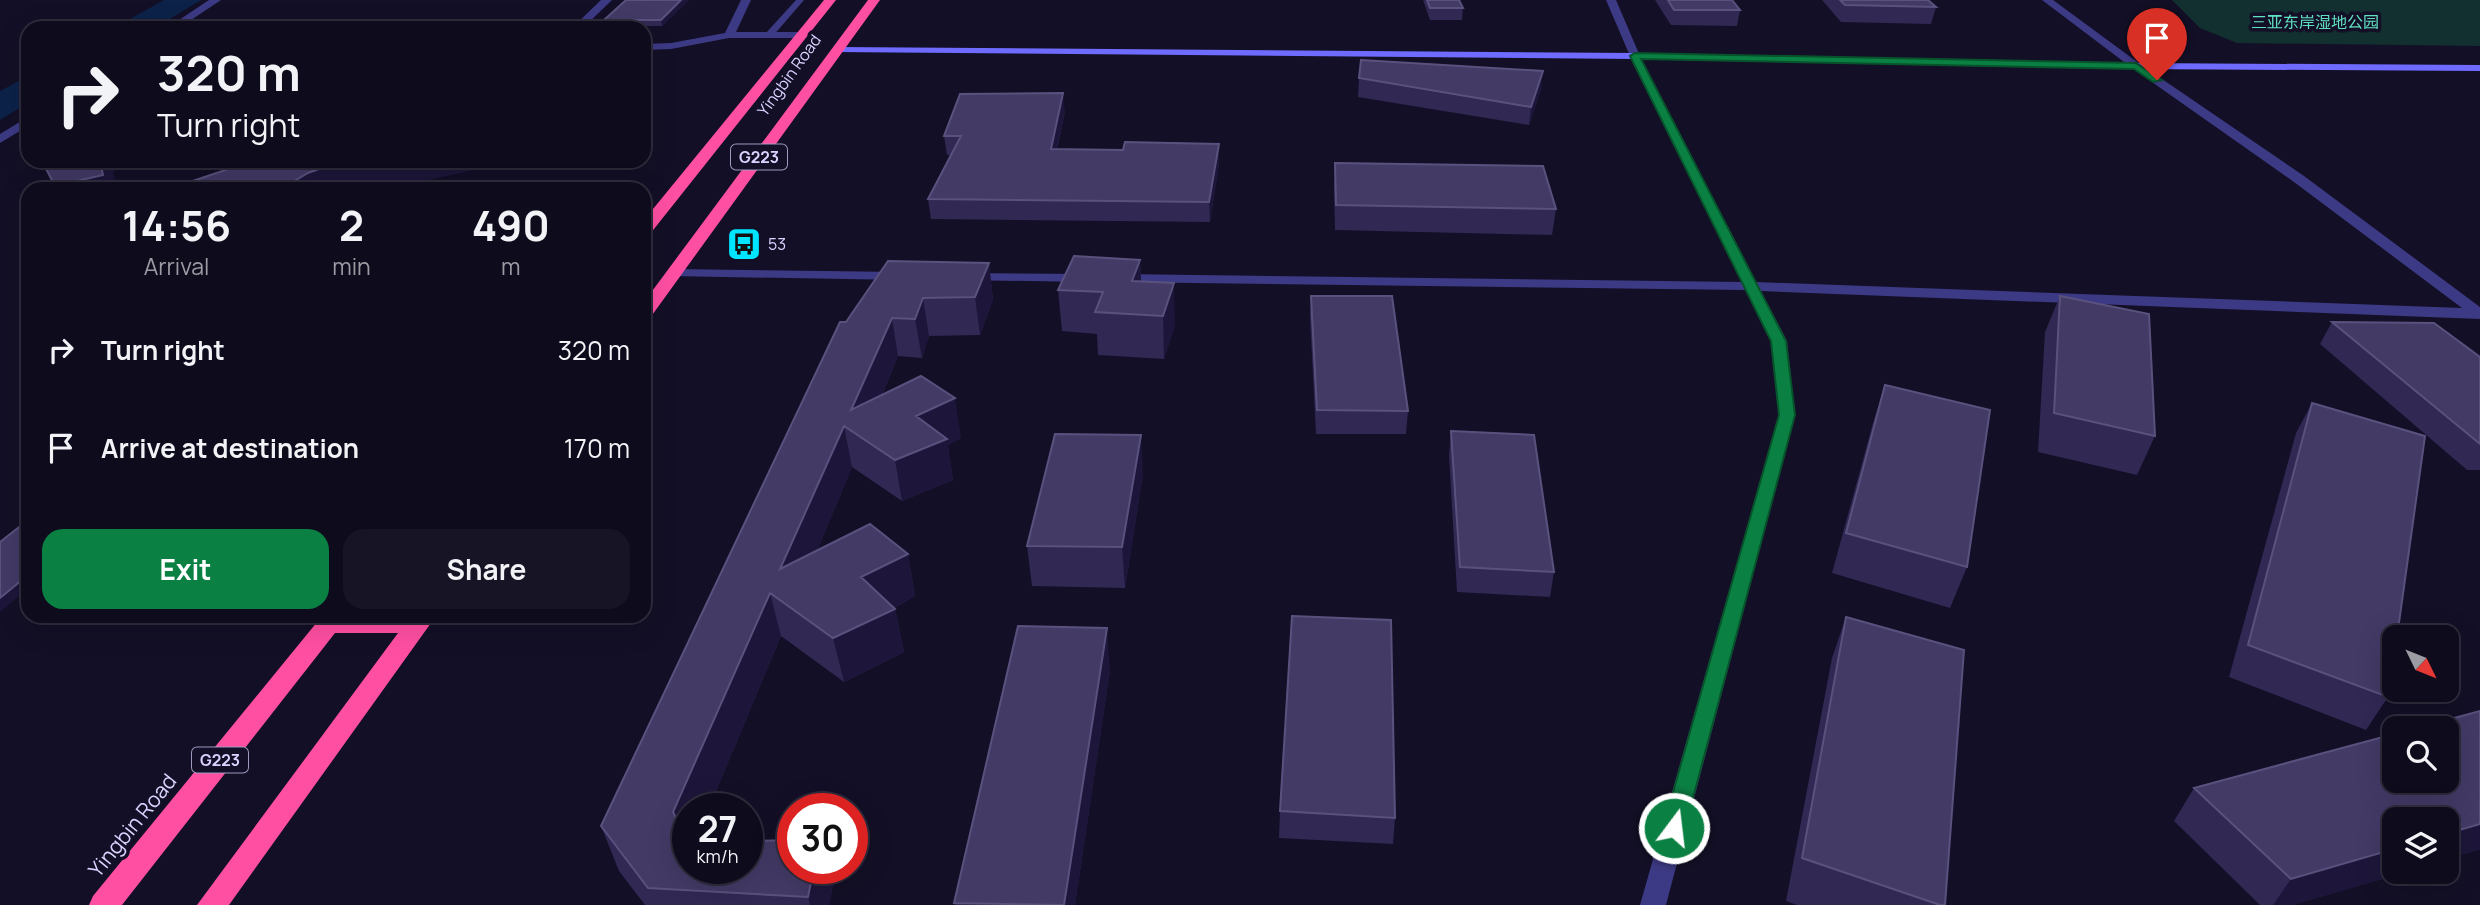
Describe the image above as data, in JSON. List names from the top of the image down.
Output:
{
  "streets": {
    "highway": ["Yingbin Road", "G223"]
  },
  "parks": ["三亚东岸湿地公园"],
  "places": {
    "bus stop": ["53"]
  },
  "north": "bottom right",
  "page": {
    "turn": ["320 m", "Turn right"],
    "eta": [
      "14:56",
      "Arrival",
      "2",
      "min",
      "490",
      "m"
    ],
    "list": [
      {
        "name": "Turn right",
        "value": "320 m"
      },
      {
        "name": "Arrive at destination",
        "value": "170 m"
      }
    ],
    "buttons": ["Exit", "Share"],
    "speed": "27 km/h",
    "limit": "30"
  }
}
